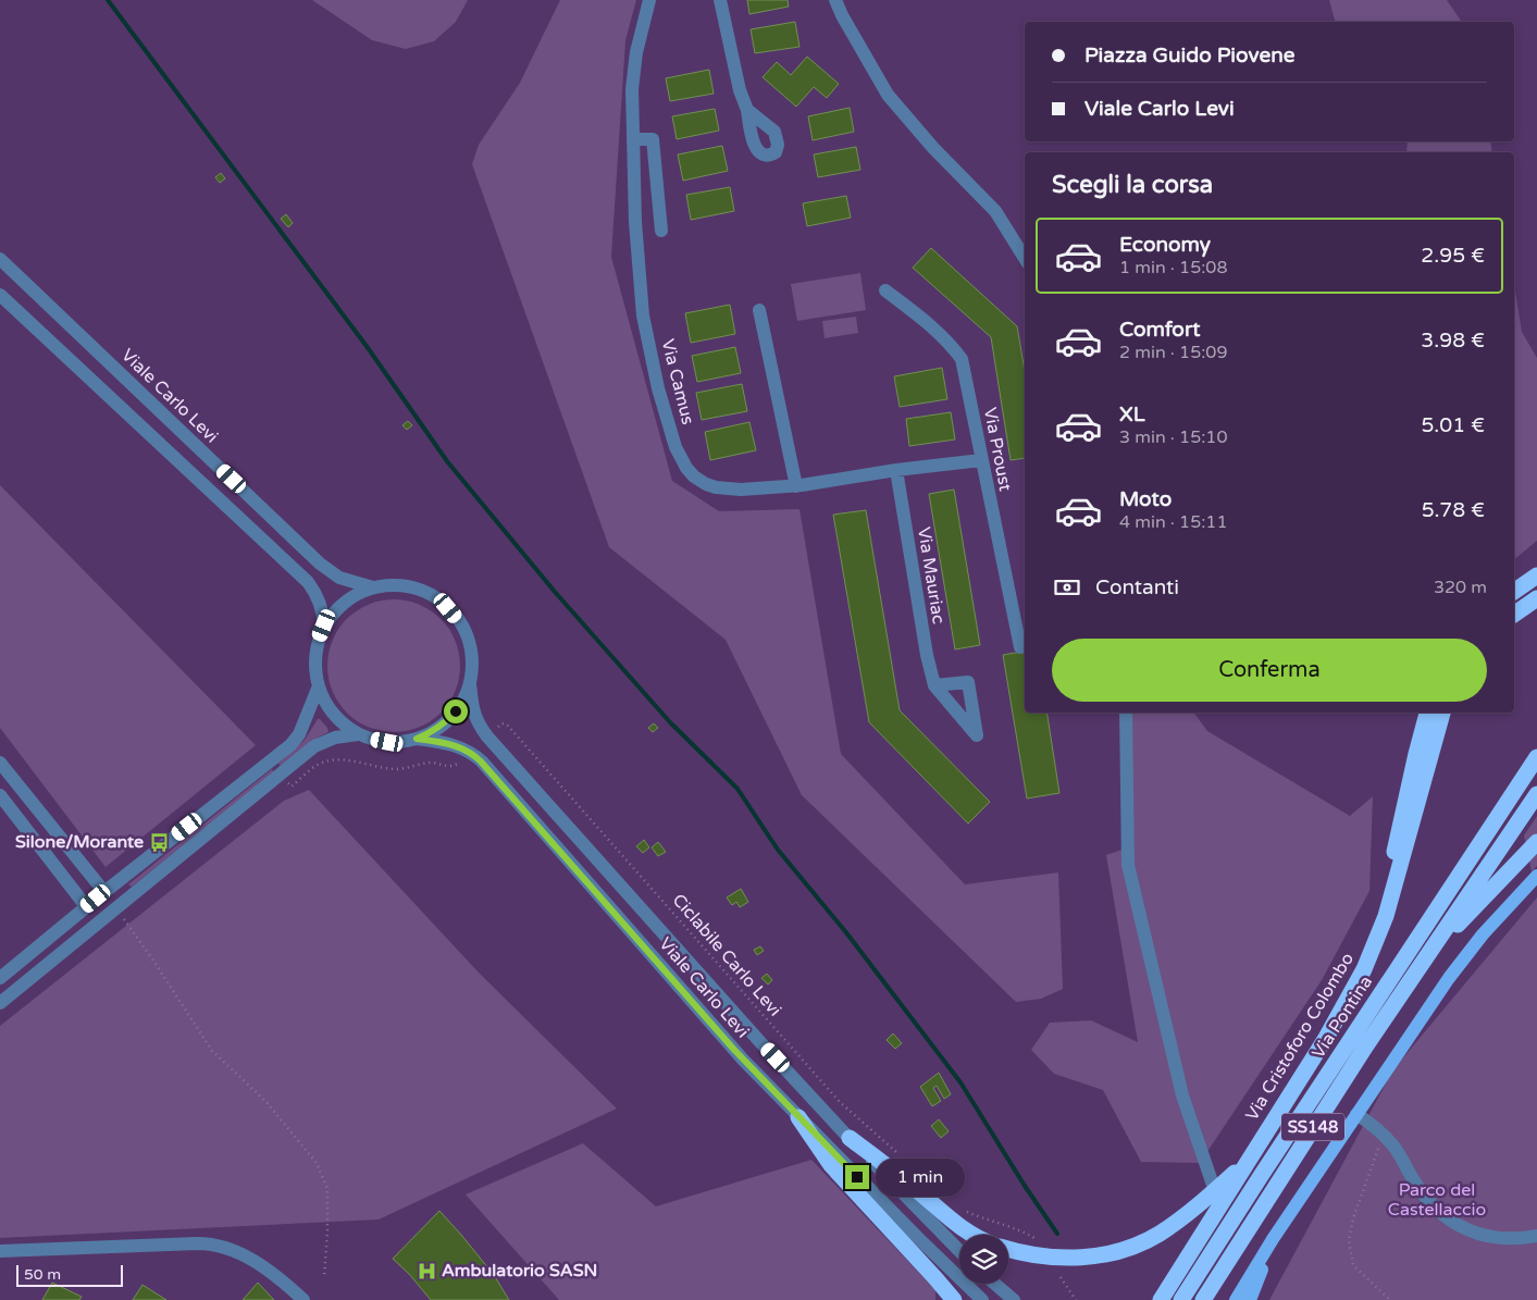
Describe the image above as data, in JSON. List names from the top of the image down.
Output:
{
  "streets": {
    "highway": ["Via Pontina", "Via Cristoforo Colombo", "SS148"],
    "street": [
      "Via Camus",
      "Viale Carlo Levi",
      "Via Proust",
      "Via Mauriac"
    ],
    "path": ["Ciclabile Carlo Levi"]
  },
  "crossings": [
    ["Via Camus", "Via Proust"],
    ["Via Camus", "Via Mauriac"]
  ],
  "parks": ["Parco del Castellaccio"],
  "places": {
    "bus stop": ["Silone/Morante"],
    "hospital": ["Ambulatorio SASN"]
  },
  "scale_bar": "50 m",
  "page": {
    "banner": ["Piazza Guido Piovene", "Viale Carlo Levi"],
    "heading": "Scegli la corsa",
    "list": [
      {
        "name": "Economy",
        "note": "1 min · 15:08",
        "value": "2.95 €"
      },
      {
        "name": "Comfort",
        "note": "2 min · 15:09",
        "value": "3.98 €"
      },
      {
        "name": "XL",
        "note": "3 min · 15:10",
        "value": "5.01 €"
      },
      {
        "name": "Moto",
        "note": "4 min · 15:11",
        "value": "5.78 €"
      }
    ],
    "pay": ["Contanti", "320 m"],
    "buttons": "Conferma",
    "bubble": "1 min",
    "scale": "50 m"
  }
}
